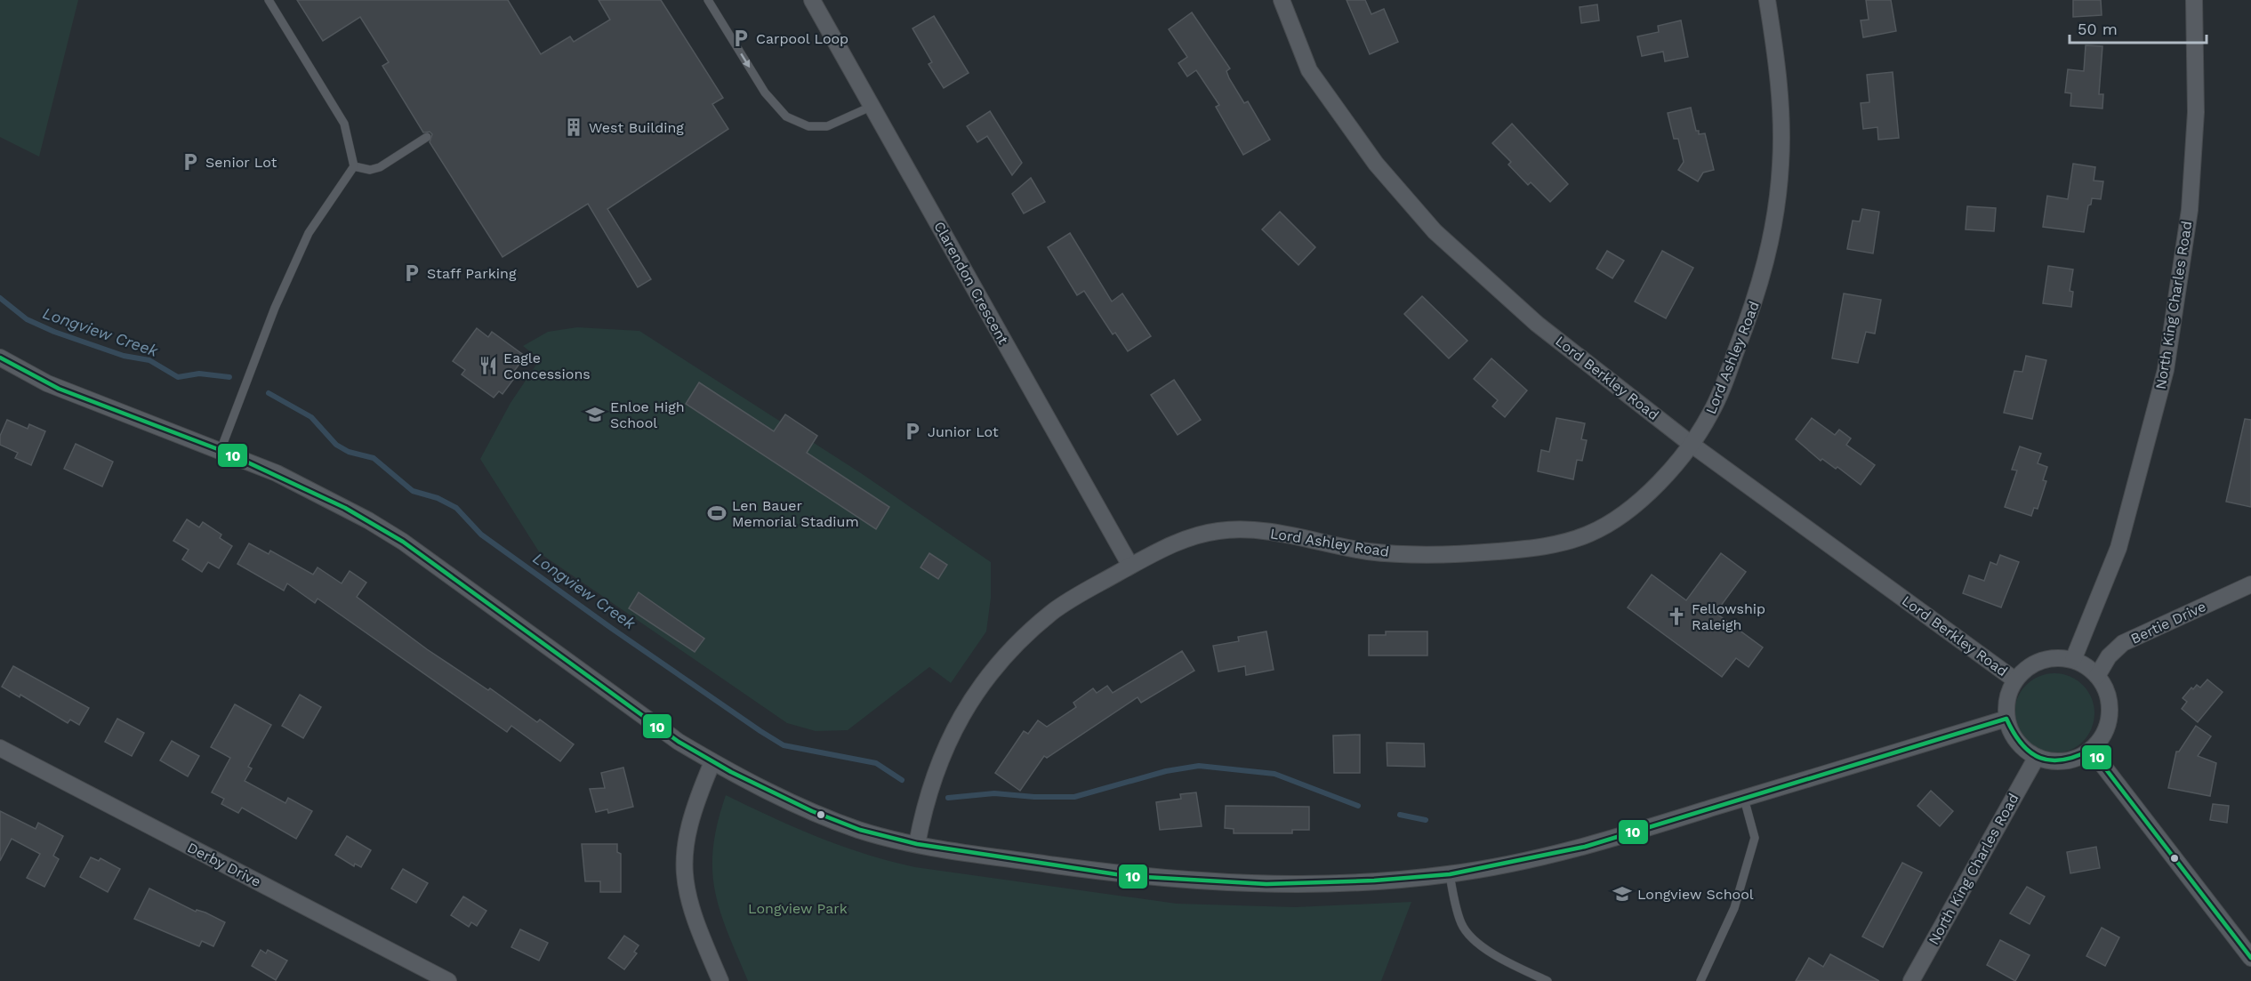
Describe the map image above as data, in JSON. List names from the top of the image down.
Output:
{
  "streets": {
    "street": [
      "Clarendon Crescent",
      "North King Charles Road",
      "Lord Ashley Road",
      "Lord Berkley Road",
      "Bertie Drive",
      "Derby Drive"
    ]
  },
  "crossings": [
    ["Clarendon Crescent", "Lord Ashley Road"],
    ["North King Charles Road", "Lord Berkley Road"],
    ["North King Charles Road", "Bertie Drive"],
    ["Lord Ashley Road", "Lord Berkley Road"],
    ["Lord Berkley Road", "Bertie Drive"]
  ],
  "water": ["Longview Creek"],
  "parks": ["Longview Park"],
  "places": {
    "parking": [
      "Carpool Loop",
      "Senior Lot",
      "Staff Parking",
      "Junior Lot"
    ],
    "building": ["West Building"],
    "restaurant": ["Eagle Concessions"],
    "school or university": ["Enloe High School", "Longview School"],
    "sports": ["Len Bauer Memorial Stadium"],
    "church": ["Fellowship Raleigh"]
  },
  "lines": ["transit line 10"],
  "scale_bar": "50 m"
}
